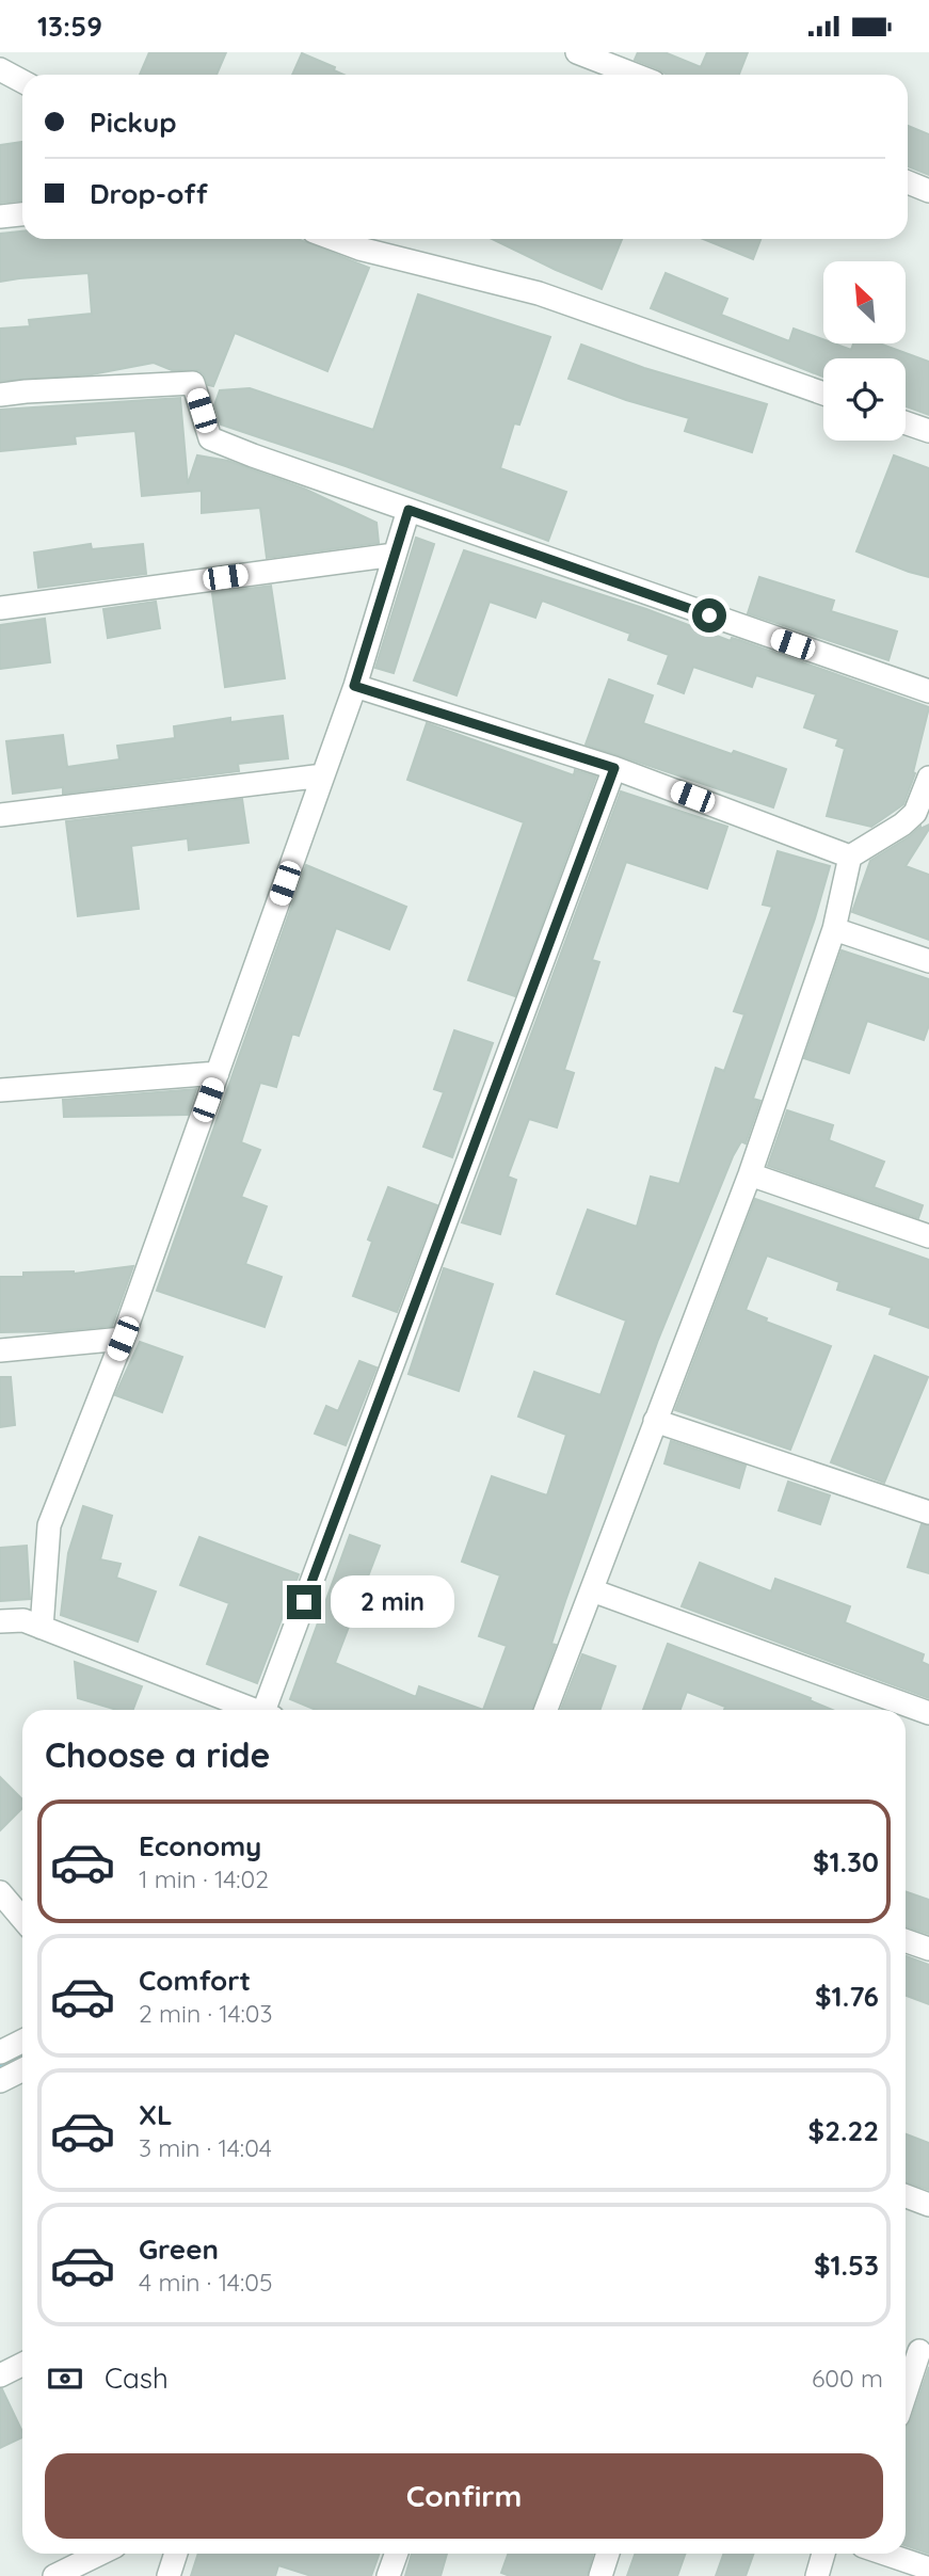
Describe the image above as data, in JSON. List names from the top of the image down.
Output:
{
  "north": "top left",
  "page": {
    "status": "13:59",
    "banner": ["Pickup", "Drop-off"],
    "bubble": "2 min",
    "heading": "Choose a ride",
    "list": [
      {
        "name": "Economy",
        "note": "1 min · 14:02",
        "value": "$1.30"
      },
      {
        "name": "Comfort",
        "note": "2 min · 14:03",
        "value": "$1.76"
      },
      {
        "name": "XL",
        "note": "3 min · 14:04",
        "value": "$2.22"
      },
      {
        "name": "Green",
        "note": "4 min · 14:05",
        "value": "$1.53"
      }
    ],
    "pay": ["Cash", "600 m"],
    "buttons": "Confirm"
  }
}
